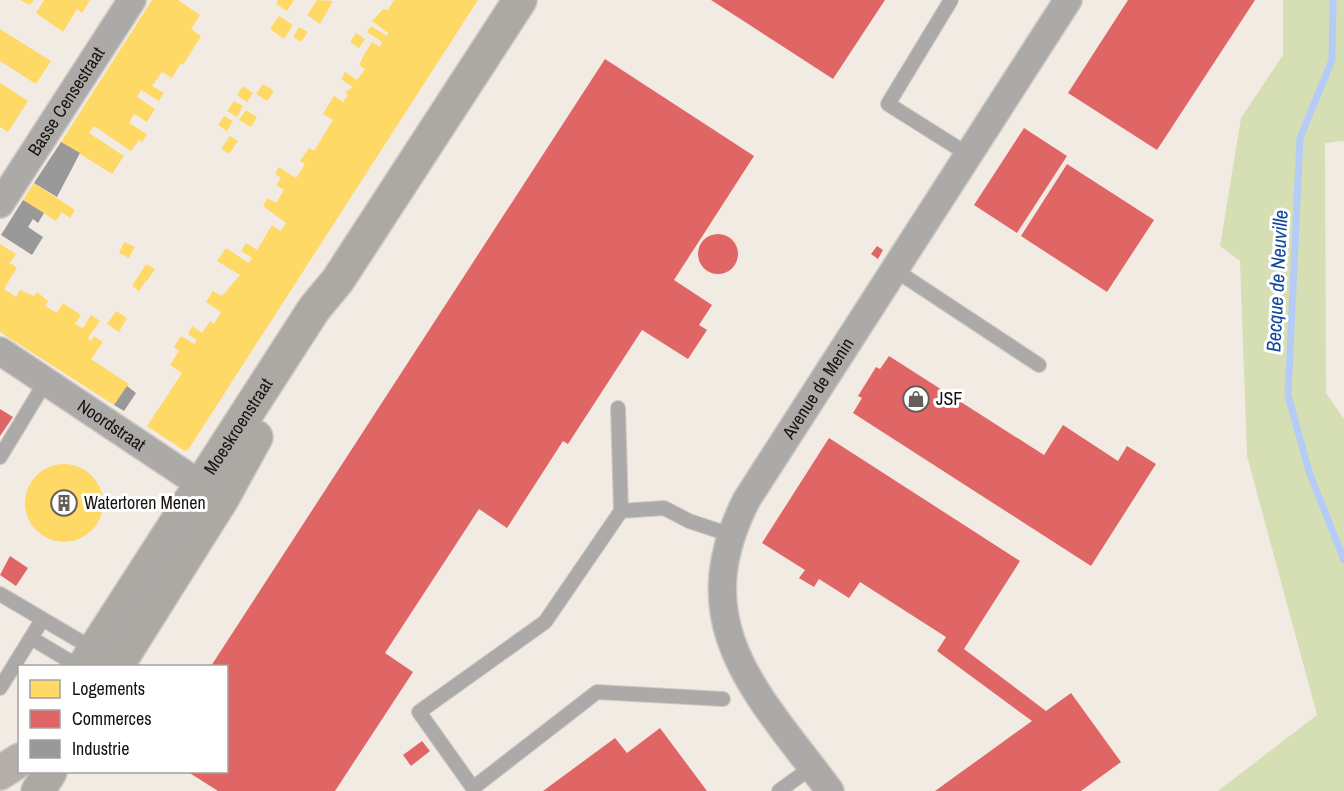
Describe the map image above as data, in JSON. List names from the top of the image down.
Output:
{
  "streets": {
    "main road": ["Moeskroenstraat"],
    "street": ["Basse Censestraat", "Avenue de Menin", "Noordstraat"]
  },
  "crossings": [
    ["Noordstraat", "Moeskroenstraat"]
  ],
  "water": ["Becque de Neuville"],
  "places": {
    "shop": ["JSF"],
    "building": ["Watertoren Menen"]
  },
  "legend": ["Logements", "Commerces", "Industrie"]
}
